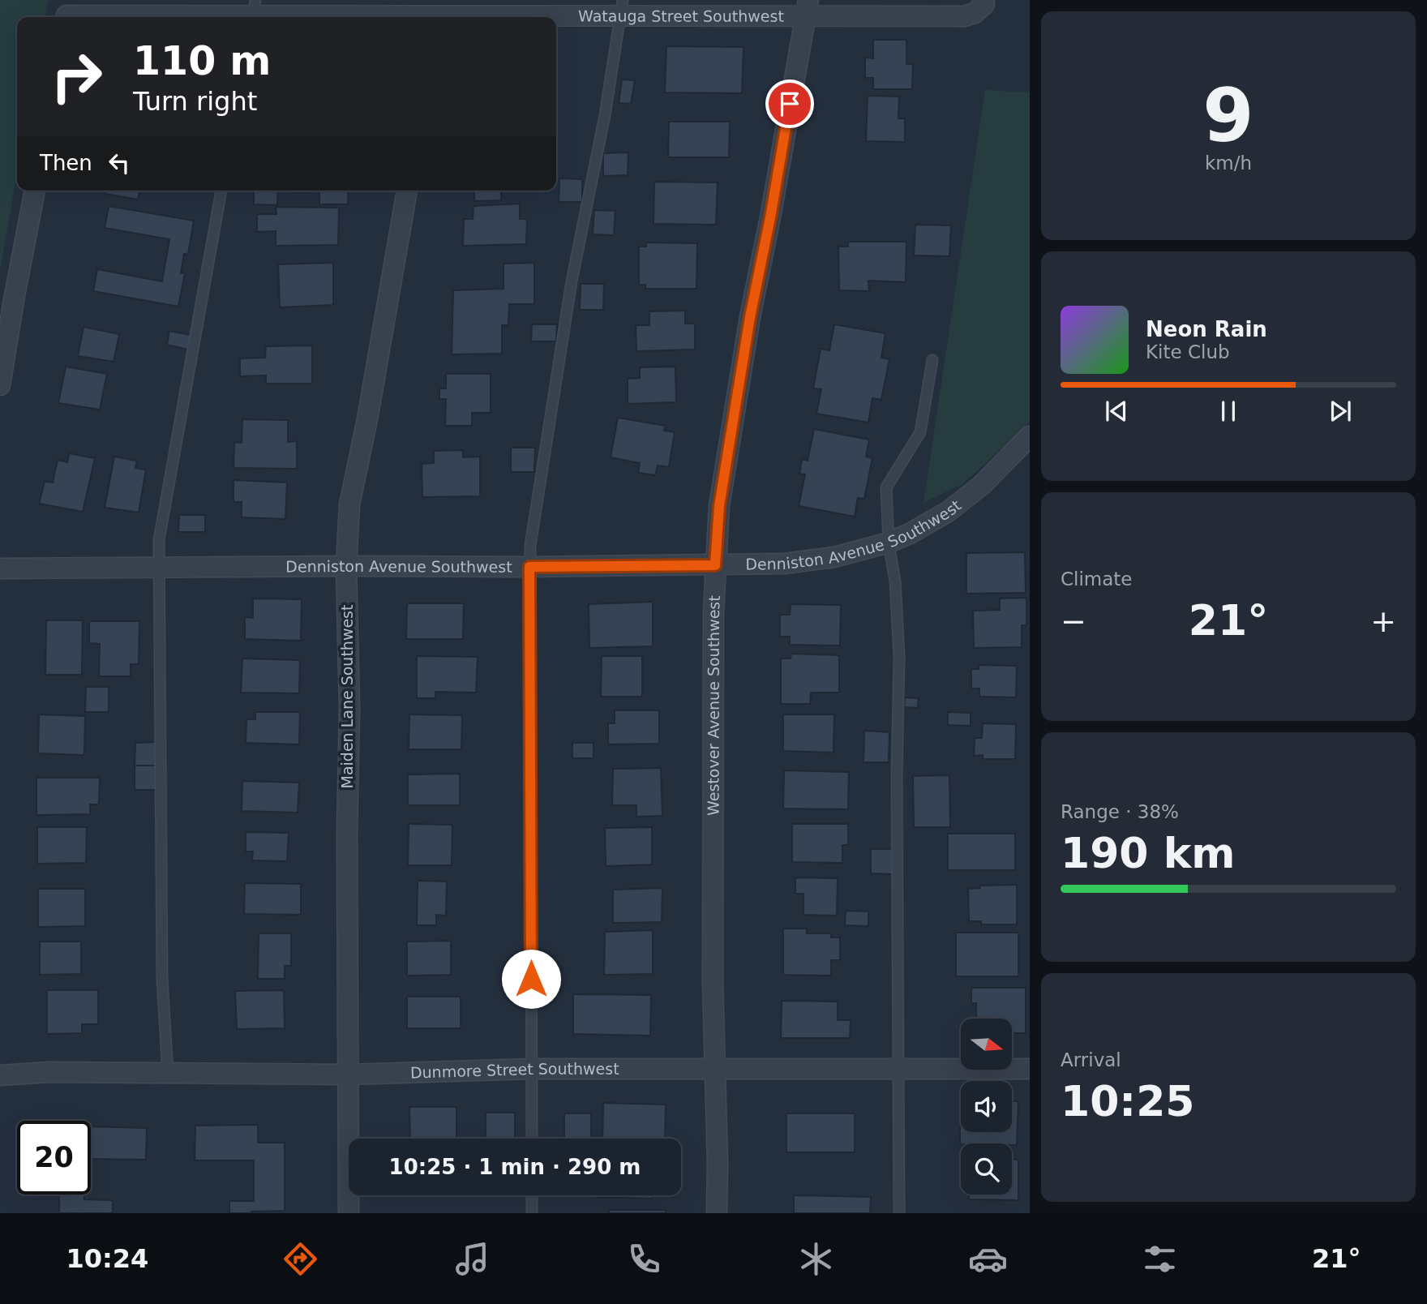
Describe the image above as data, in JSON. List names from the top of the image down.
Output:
{
  "streets": {
    "street": [
      "Watauga Street Southwest",
      "Denniston Avenue Southwest",
      "Maiden Lane Southwest",
      "Westover Avenue Southwest",
      "Dunmore Street Southwest"
    ]
  },
  "crossings": [
    ["Watauga Street Southwest", "Westover Avenue Southwest"],
    ["Denniston Avenue Southwest", "Maiden Lane Southwest"],
    ["Denniston Avenue Southwest", "Westover Avenue Southwest"],
    ["Maiden Lane Southwest", "Dunmore Street Southwest"],
    ["Westover Avenue Southwest", "Dunmore Street Southwest"]
  ],
  "north": "right",
  "page": {
    "tile": [
      ["9", "km/h"],
      "Climate",
      ["Range · 38%", "190 km"],
      ["Arrival", "10:25"]
    ],
    "turn": ["110 m", "Turn right"],
    "then": "Then",
    "song": ["Neon Rain", "Kite Club"],
    "heat": ["−", "21°", "+"],
    "limit": "20",
    "trip": "10:25 · 1 min · 290 m",
    "tabs": ["10:24", "21°"]
  }
}
